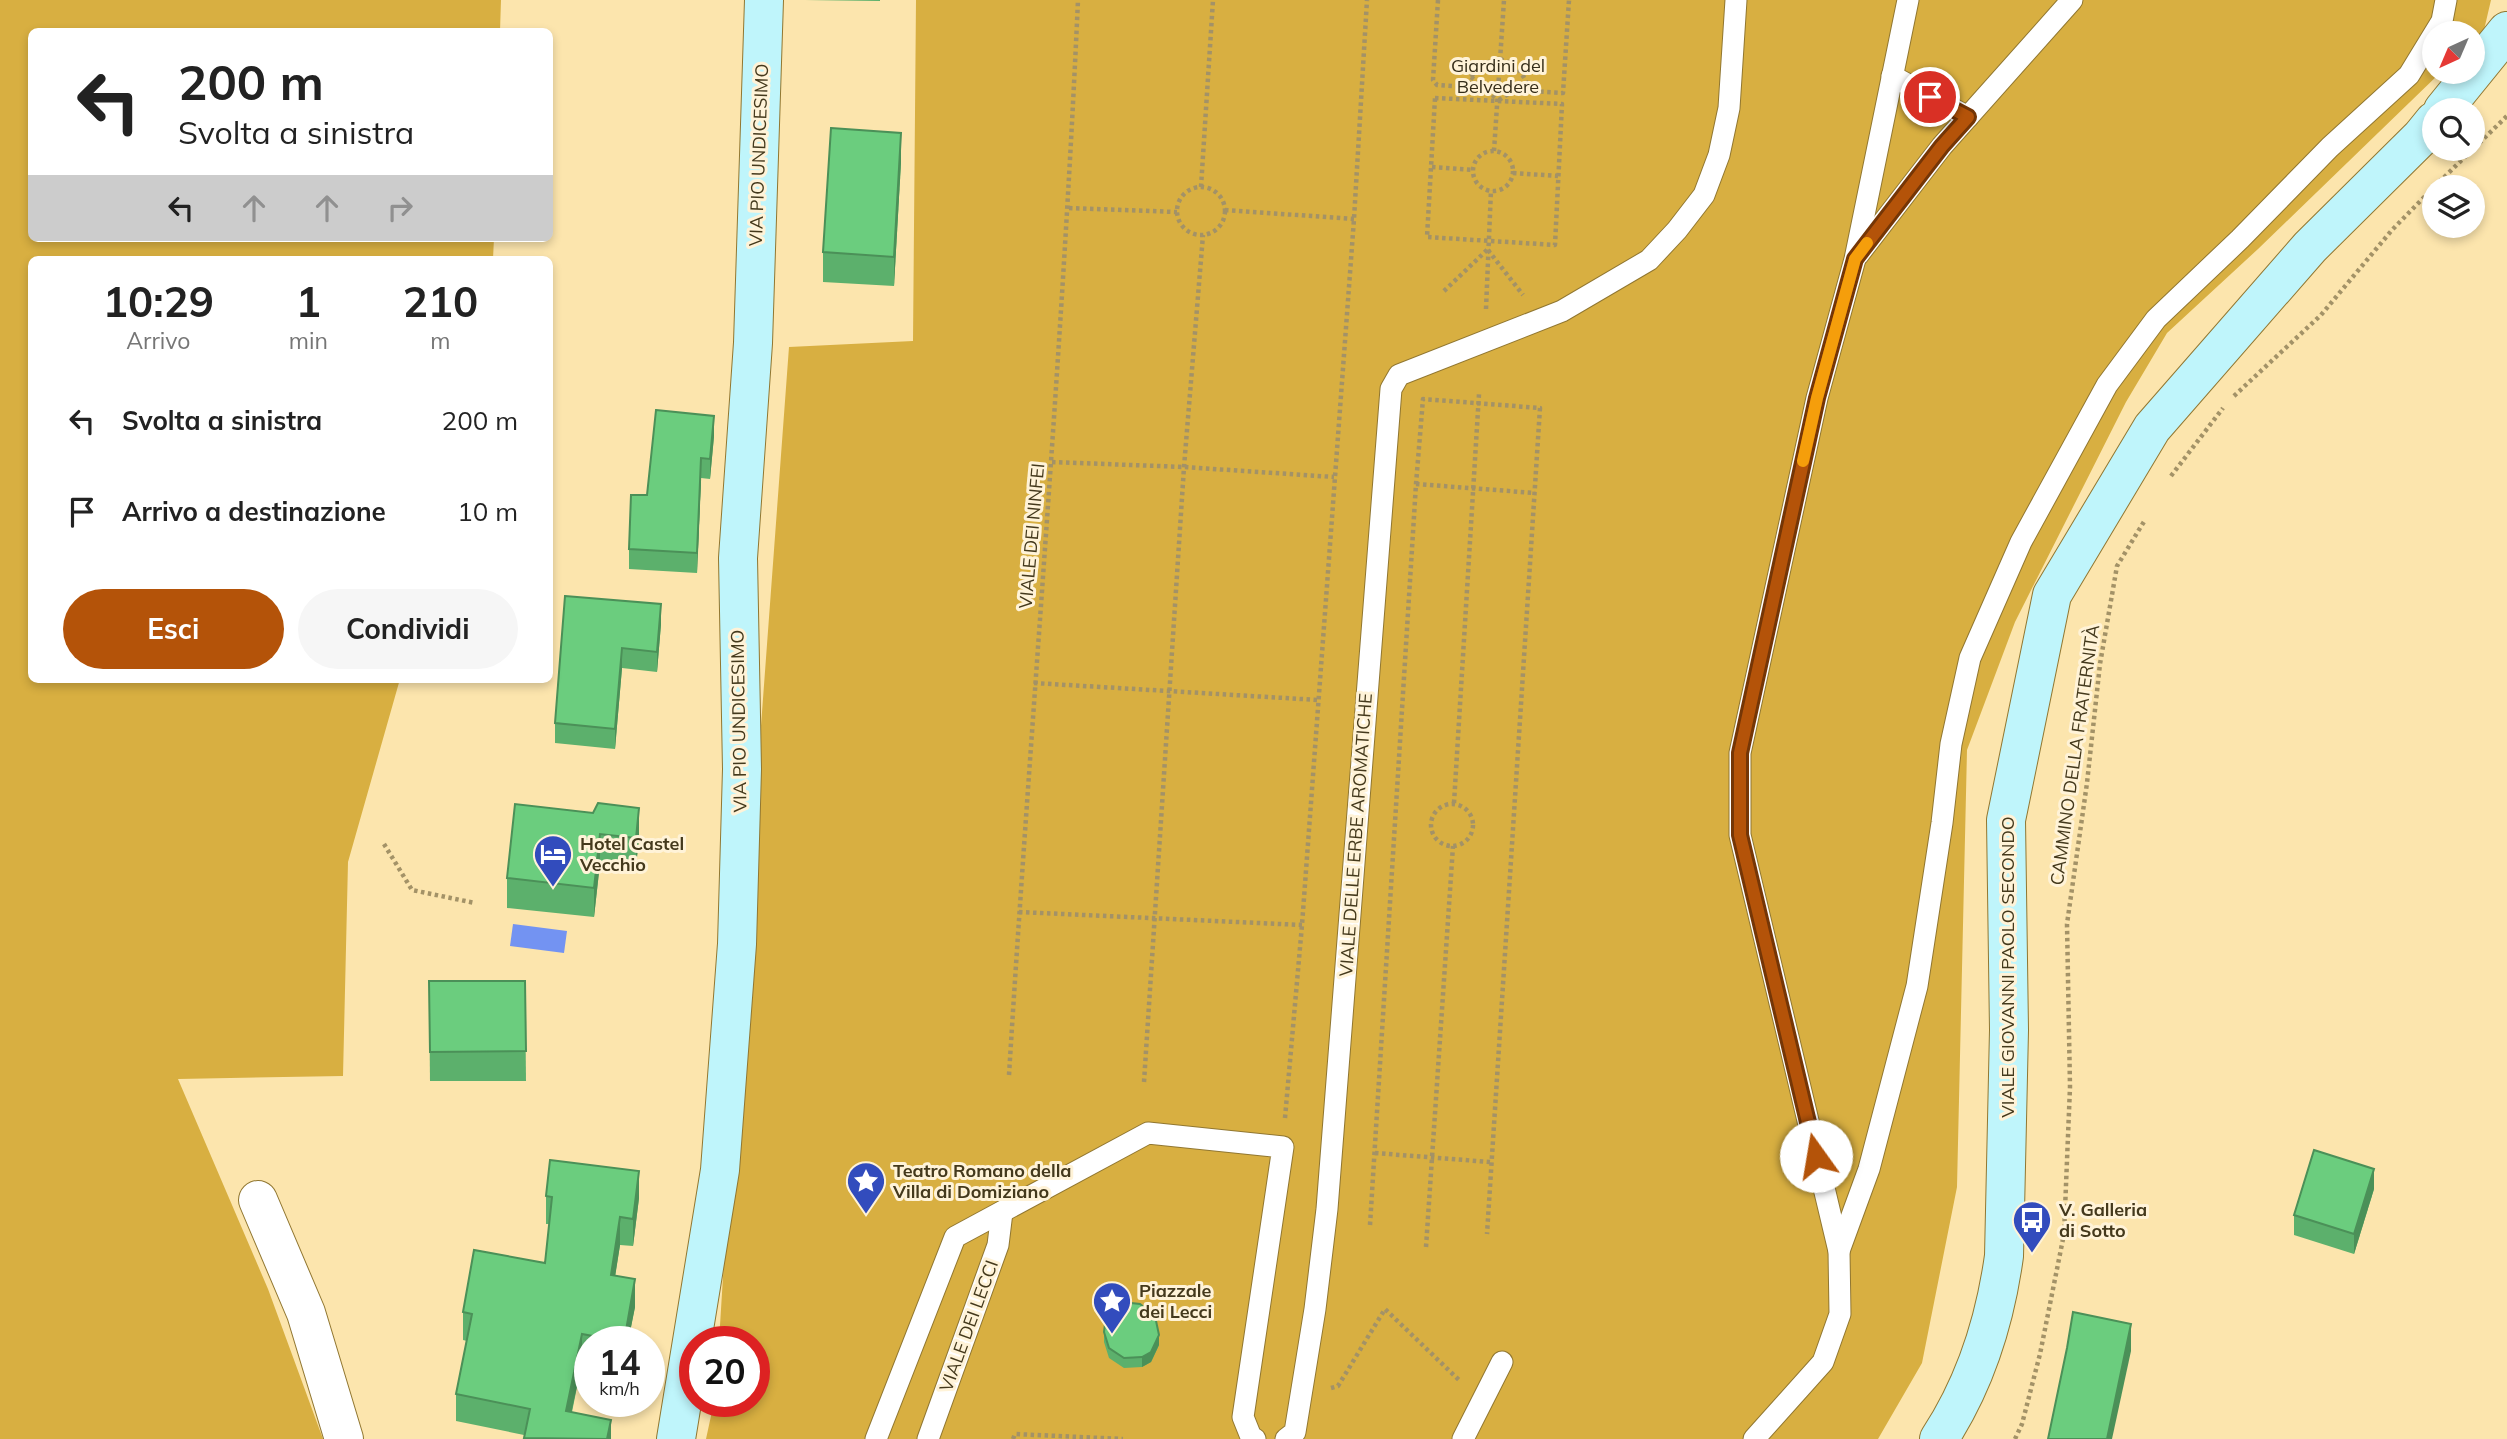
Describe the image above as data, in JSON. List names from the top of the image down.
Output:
{
  "streets": {
    "main road": ["VIA PIO UNDICESIMO", "VIALE GIOVANNI PAOLO SECONDO"],
    "lane": ["VIALE DELLE ERBE AROMATICHE", "VIALE DEI LECCI"],
    "path": ["VIALE DEI NINFEI", "CAMMINO DELLA FRATERNITÀ"]
  },
  "parks": ["Giardini del Belvedere"],
  "places": {
    "hotel": ["Hotel Castel Vecchio"],
    "place": ["Teatro Romano della Villa di Domiziano", "Piazzale dei Lecci"],
    "bus stop": ["V. Galleria di Sotto"]
  },
  "north": "bottom left",
  "page": {
    "turn": ["200 m", "Svolta a sinistra"],
    "eta": [
      "10:29",
      "Arrivo",
      "1",
      "min",
      "210",
      "m"
    ],
    "list": [
      {
        "name": "Svolta a sinistra",
        "value": "200 m"
      },
      {
        "name": "Arrivo a destinazione",
        "value": "10 m"
      }
    ],
    "buttons": ["Esci", "Condividi"],
    "speed": "14 km/h",
    "limit": "20"
  }
}
